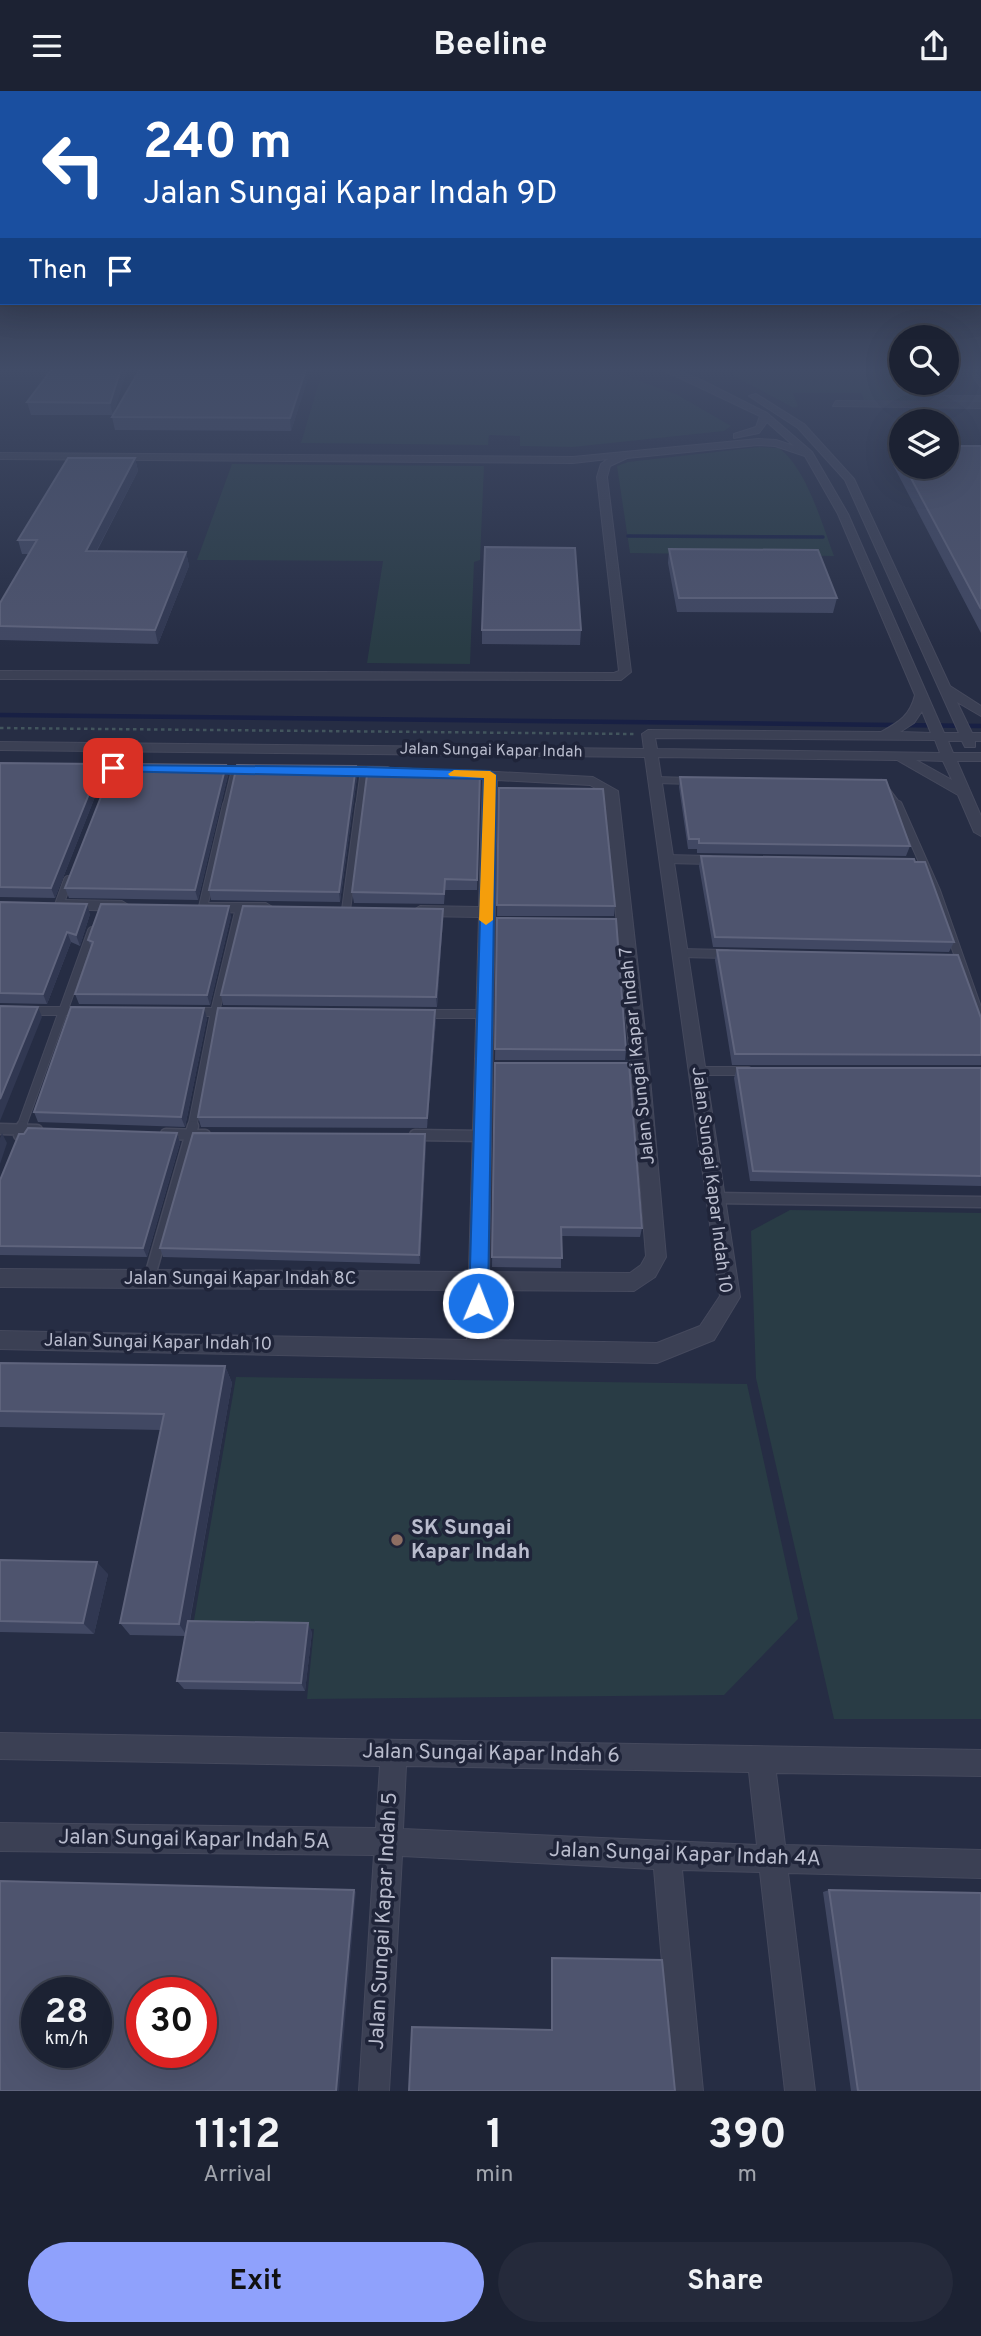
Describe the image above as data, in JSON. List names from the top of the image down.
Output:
{
  "streets": {
    "street": [
      "Jalan Sungai Kapar Indah",
      "Jalan Sungai Kapar Indah 7",
      "Jalan Sungai Kapar Indah 10",
      "Jalan Sungai Kapar Indah 8C",
      "Jalan Sungai Kapar Indah 6",
      "Jalan Sungai Kapar Indah 5A",
      "Jalan Sungai Kapar Indah 4A",
      "Jalan Sungai Kapar Indah 5"
    ]
  },
  "crossings": [
    ["Jalan Sungai Kapar Indah", "Jalan Sungai Kapar Indah 10"],
    ["Jalan Sungai Kapar Indah 7", "Jalan Sungai Kapar Indah 8C"],
    ["Jalan Sungai Kapar Indah 6", "Jalan Sungai Kapar Indah 5"],
    ["Jalan Sungai Kapar Indah 5A", "Jalan Sungai Kapar Indah 4A"],
    ["Jalan Sungai Kapar Indah 5A", "Jalan Sungai Kapar Indah 5"],
    ["Jalan Sungai Kapar Indah 4A", "Jalan Sungai Kapar Indah 5"]
  ],
  "places": ["SK Sungai Kapar Indah"],
  "page": {
    "header": "Beeline",
    "turn": ["240 m", "Jalan Sungai Kapar Indah 9D"],
    "then": "Then",
    "speed": "28 km/h",
    "limit": "30",
    "eta": [
      "11:12",
      "Arrival",
      "1",
      "min",
      "390",
      "m"
    ],
    "buttons": ["Exit", "Share"]
  }
}
